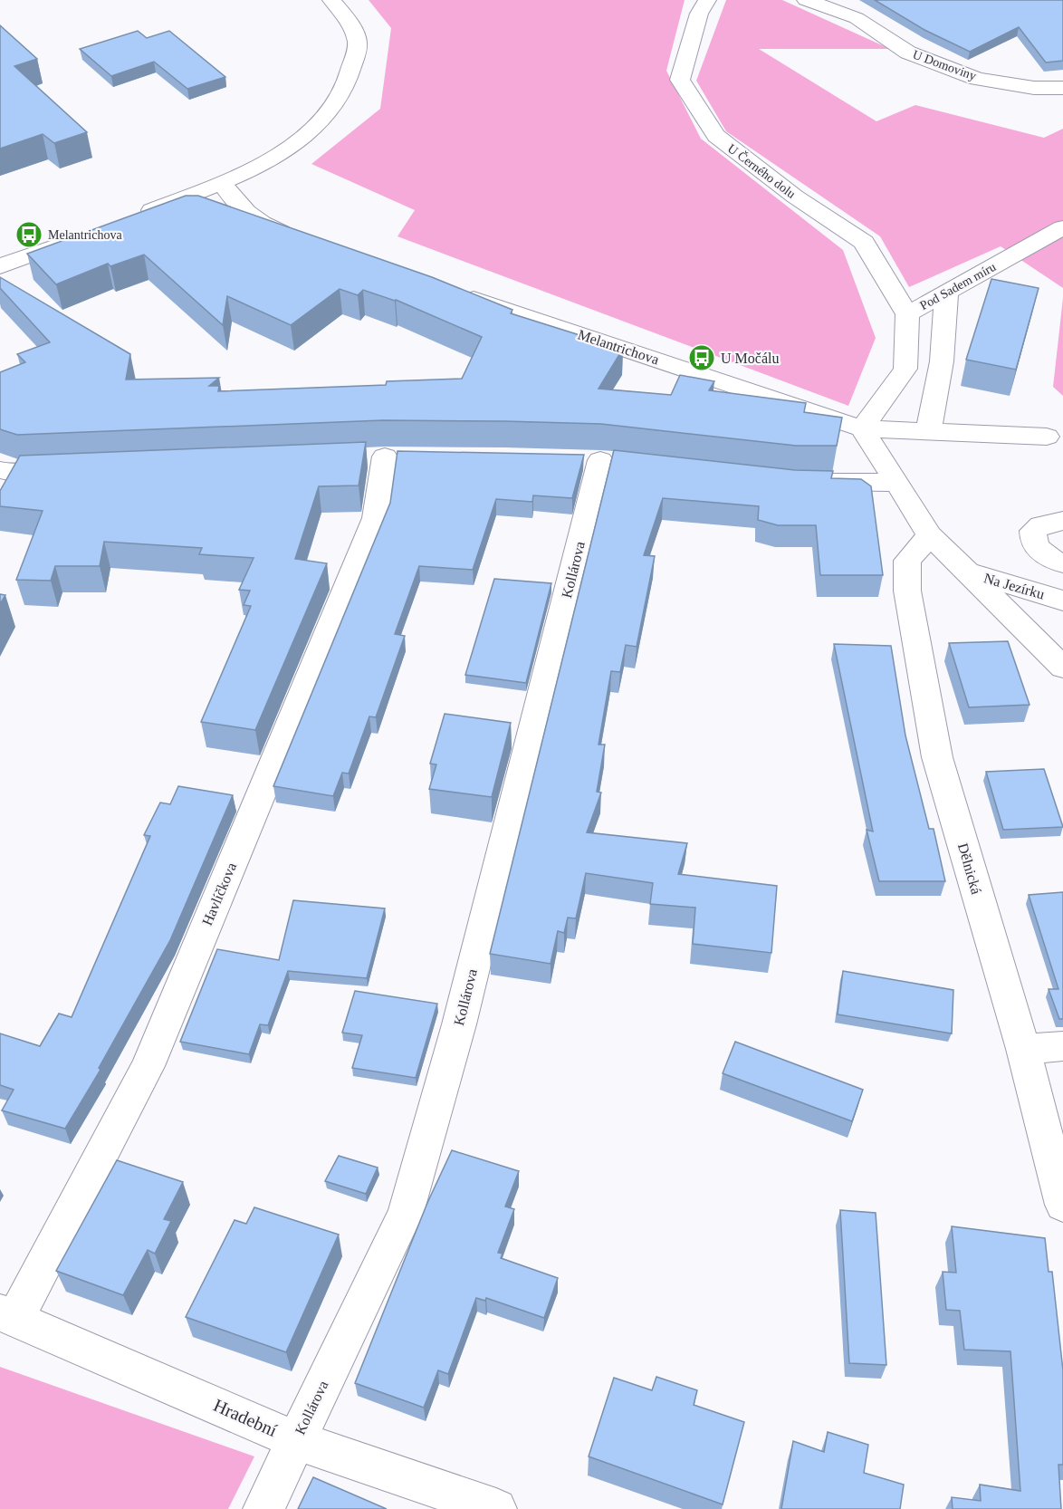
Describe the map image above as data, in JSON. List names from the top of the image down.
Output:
{
  "streets": {
    "street": [
      "U Domoviny",
      "U Černého dolu",
      "Pod Sadem míru",
      "Melantrichova",
      "Kollárova",
      "Na Jezírku",
      "Dělnická",
      "Havlíčkova",
      "Hradební"
    ]
  },
  "crossings": [
    ["U Černého dolu", "Pod Sadem míru"],
    ["Pod Sadem míru", "Melantrichova"],
    ["Kollárova", "Hradební"],
    ["Havlíčkova", "Hradební"]
  ],
  "places": {
    "bus stop": ["Melantrichova", "U Močálu"]
  }
}
